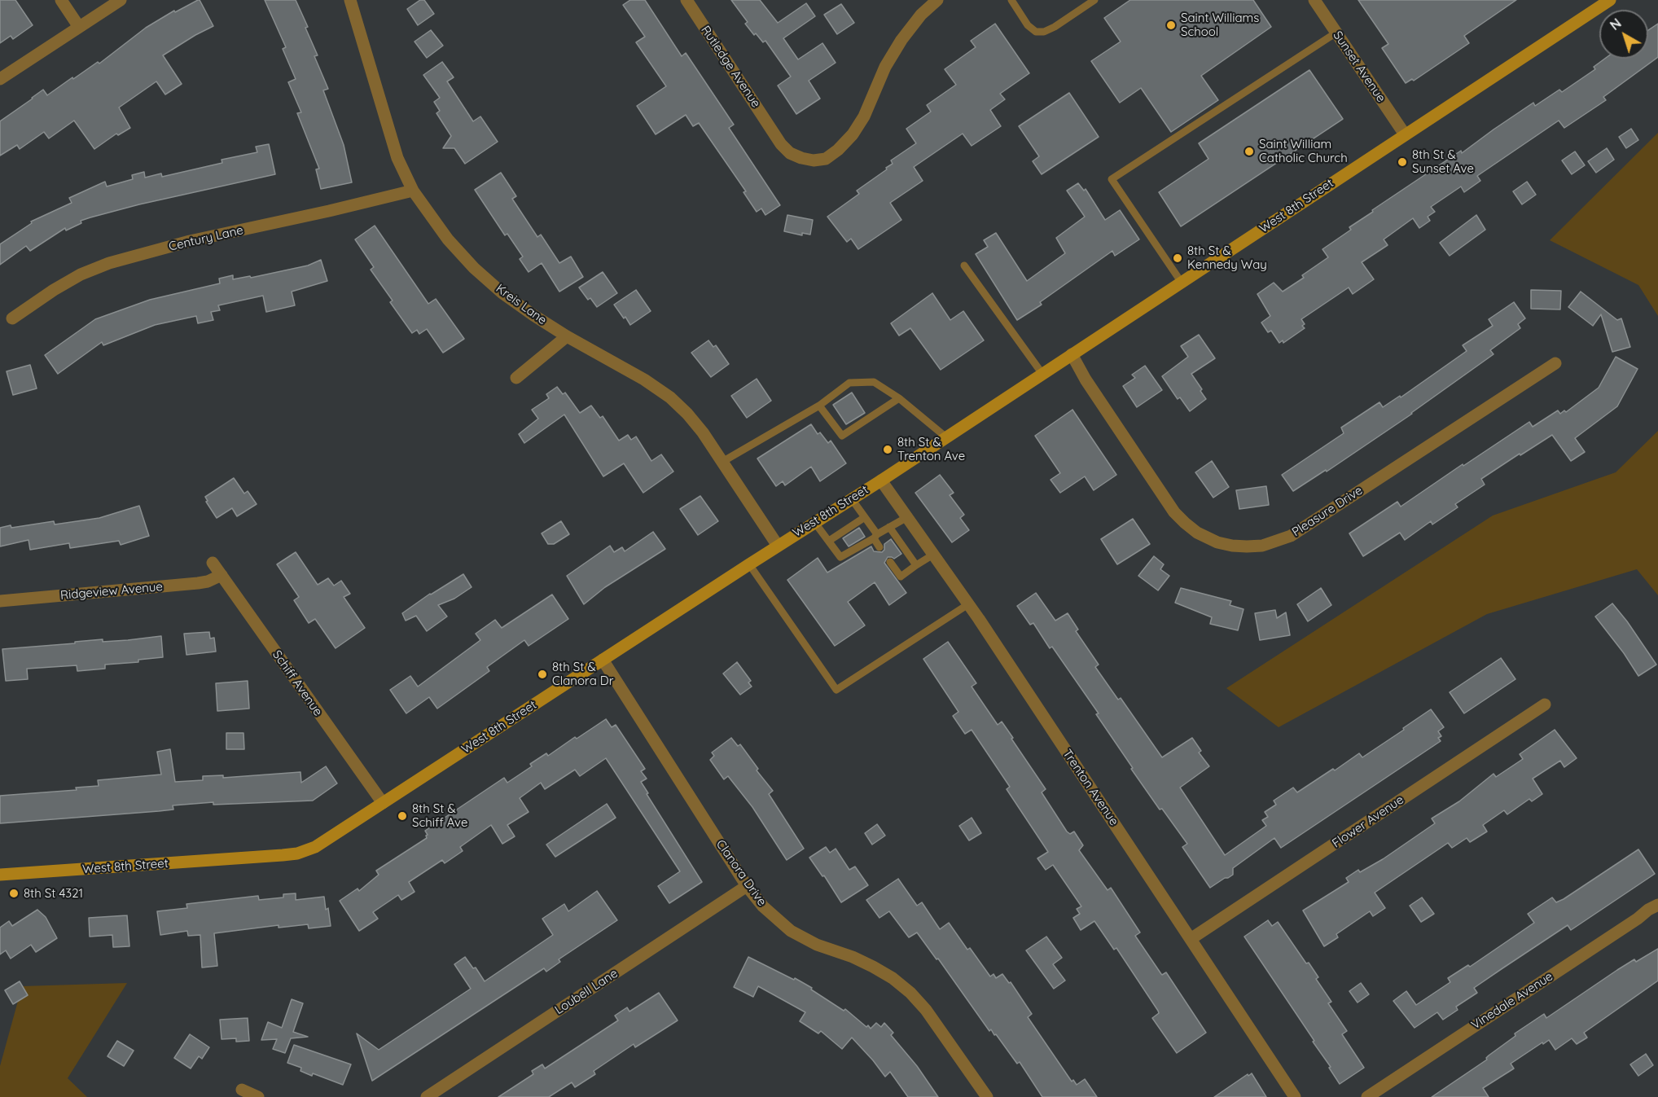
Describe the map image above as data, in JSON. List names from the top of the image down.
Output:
{
  "streets": {
    "street": [
      "Rutledge Avenue",
      "Sunset Avenue",
      "West 8th Street",
      "Century Lane",
      "Kreis Lane",
      "Pleasure Drive",
      "Ridgeview Avenue",
      "Schiff Avenue",
      "Trenton Avenue",
      "Flower Avenue",
      "Clanora Drive",
      "Loubell Lane",
      "Vinedale Avenue"
    ]
  },
  "crossings": [
    ["Sunset Avenue", "West 8th Street"],
    ["West 8th Street", "Kreis Lane"],
    ["West 8th Street", "Pleasure Drive"],
    ["West 8th Street", "Schiff Avenue"],
    ["West 8th Street", "Trenton Avenue"],
    ["West 8th Street", "Clanora Drive"],
    ["Century Lane", "Kreis Lane"],
    ["Ridgeview Avenue", "Schiff Avenue"],
    ["Trenton Avenue", "Flower Avenue"],
    ["Clanora Drive", "Loubell Lane"]
  ],
  "places": [
    "Saint Williams School",
    "Saint William Catholic Church",
    "8th St & Sunset Ave",
    "8th St & Kennedy Way",
    "8th St & Trenton Ave",
    "8th St & Clanora Dr",
    "8th St & Schiff Ave",
    "8th St 4321"
  ],
  "north": "top left"
}
